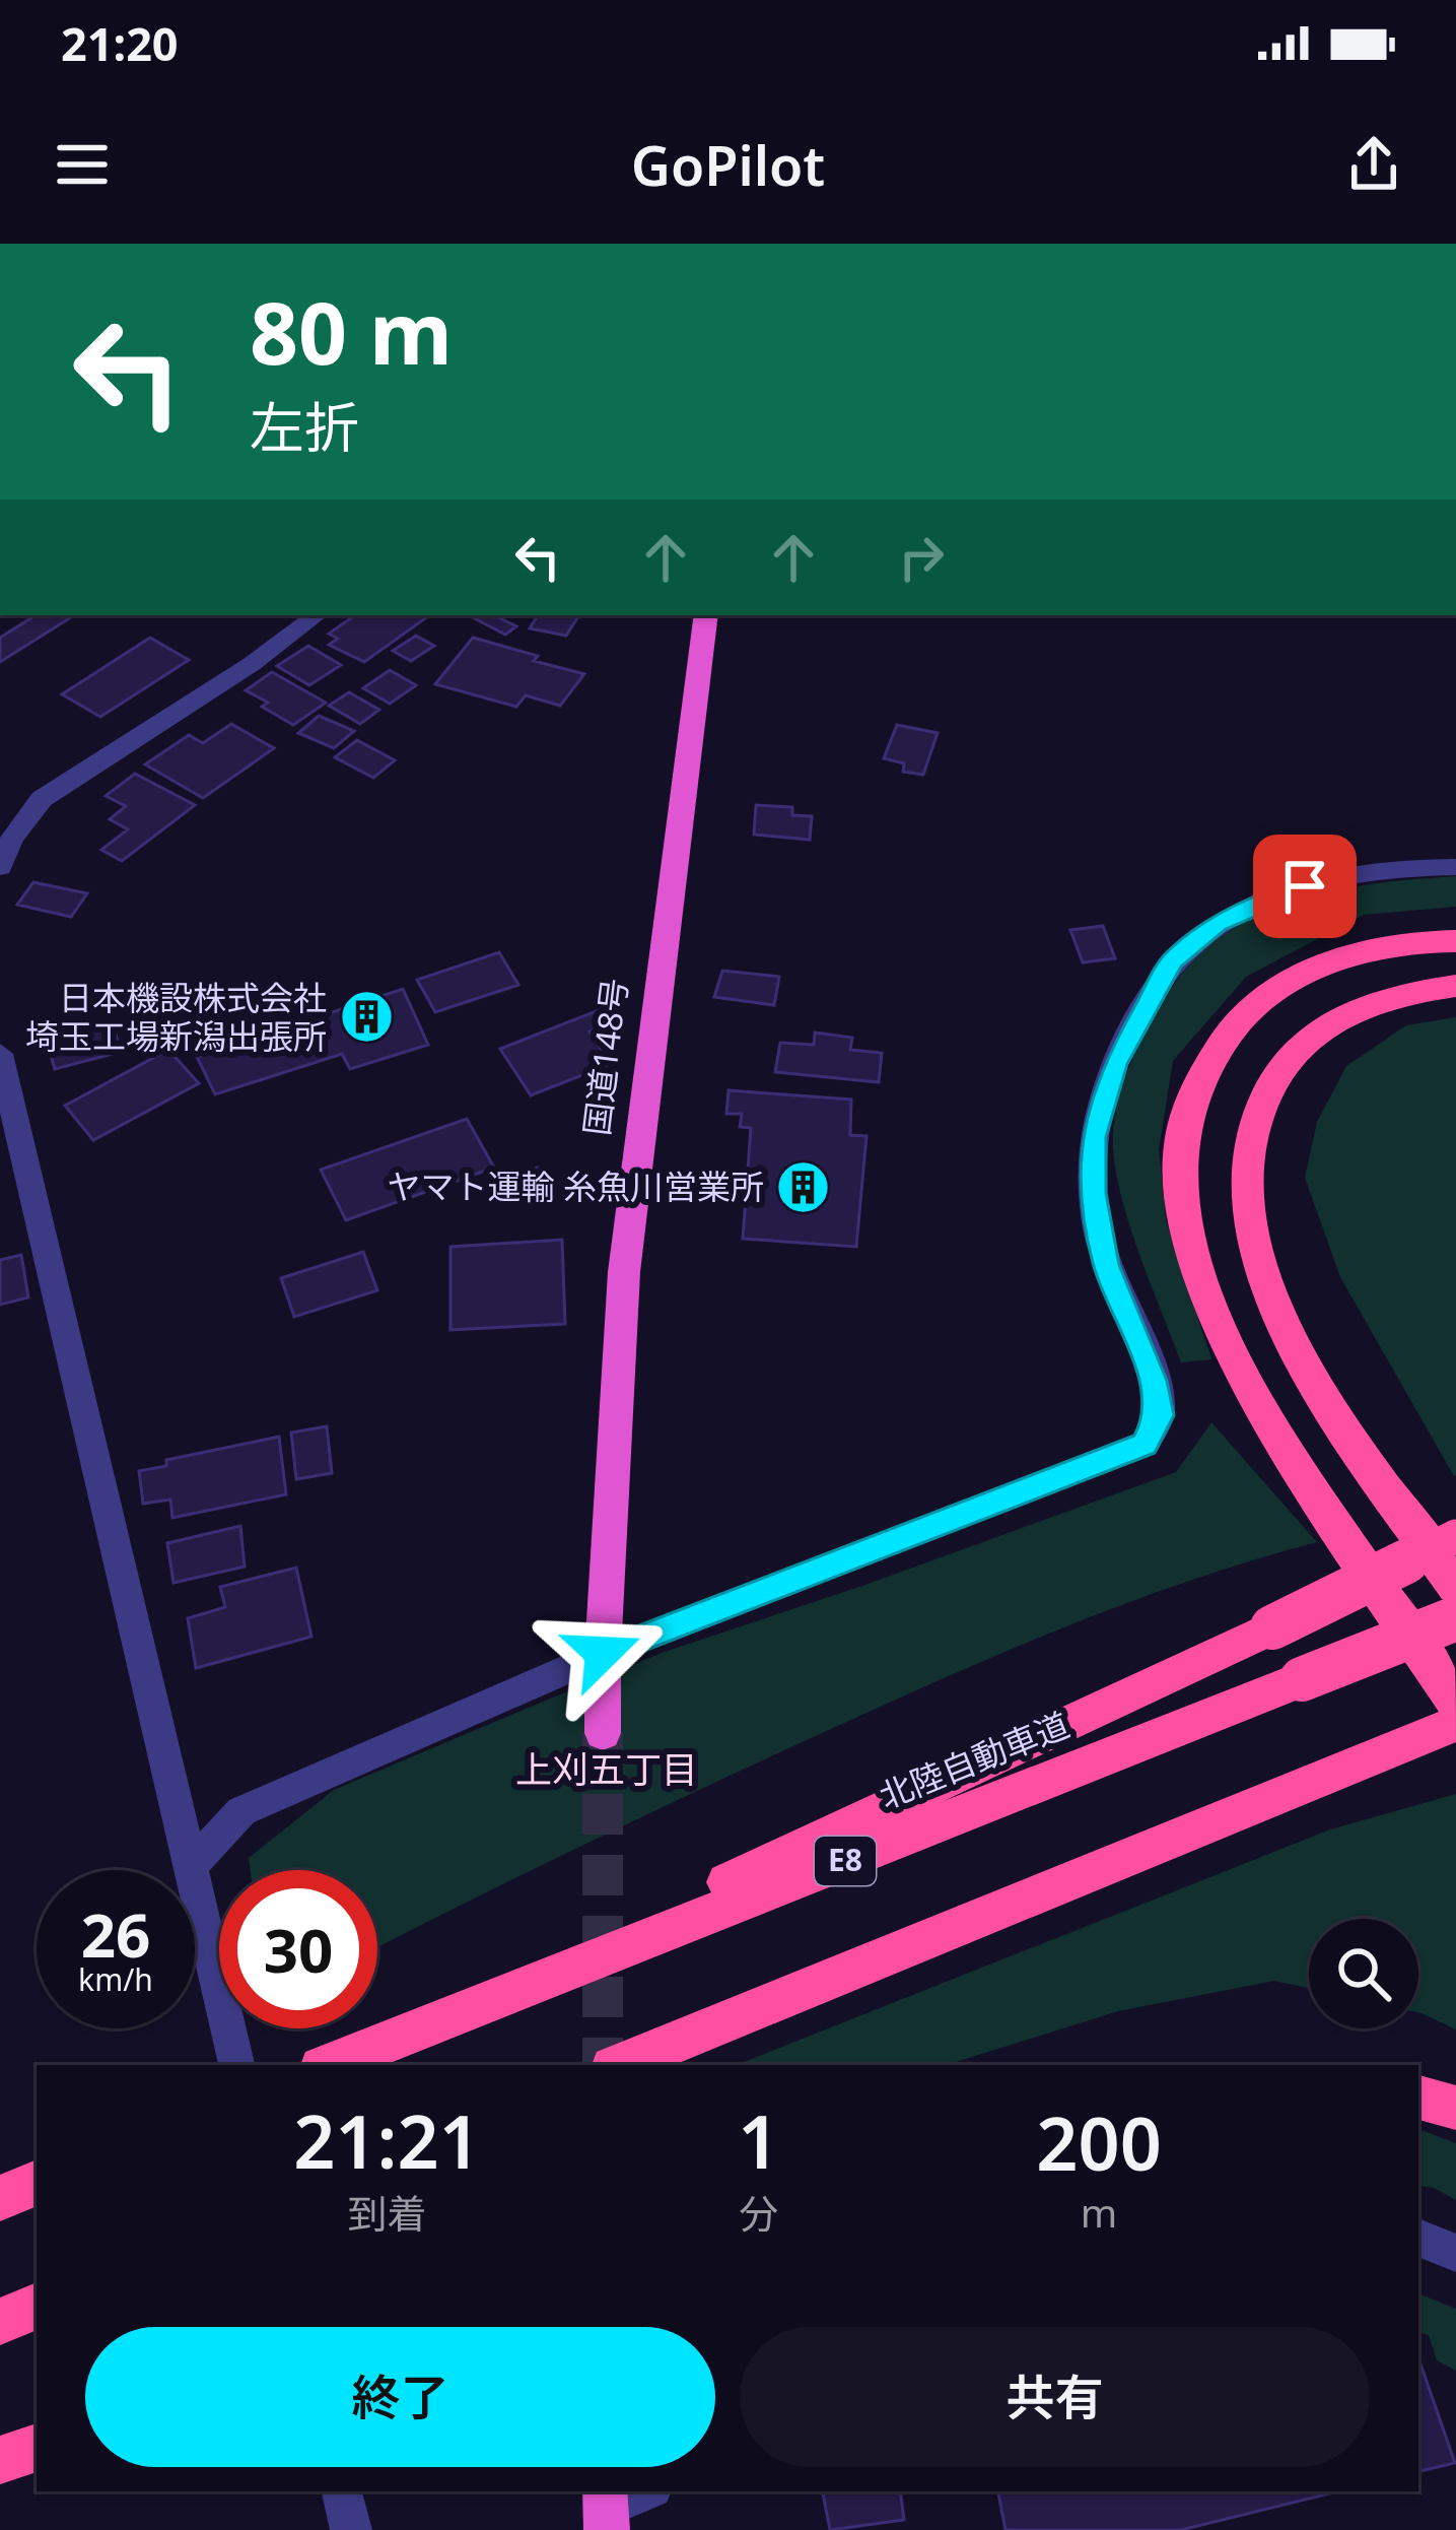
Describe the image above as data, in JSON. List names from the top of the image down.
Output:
{
  "streets": {
    "highway": ["国道148号", "北陸自動車道", "E8"]
  },
  "districts": ["上刈五丁目"],
  "places": {
    "building": ["日本機設株式会社 埼玉工場新潟出張所", "ヤマト運輸 糸魚川営業所"]
  },
  "page": {
    "status": "21:20",
    "header": "GoPilot",
    "turn": ["80 m", "左折"],
    "speed": "26 km/h",
    "limit": "30",
    "eta": [
      "21:21",
      "到着",
      "1",
      "分",
      "200",
      "m"
    ],
    "buttons": ["終了", "共有"]
  }
}
